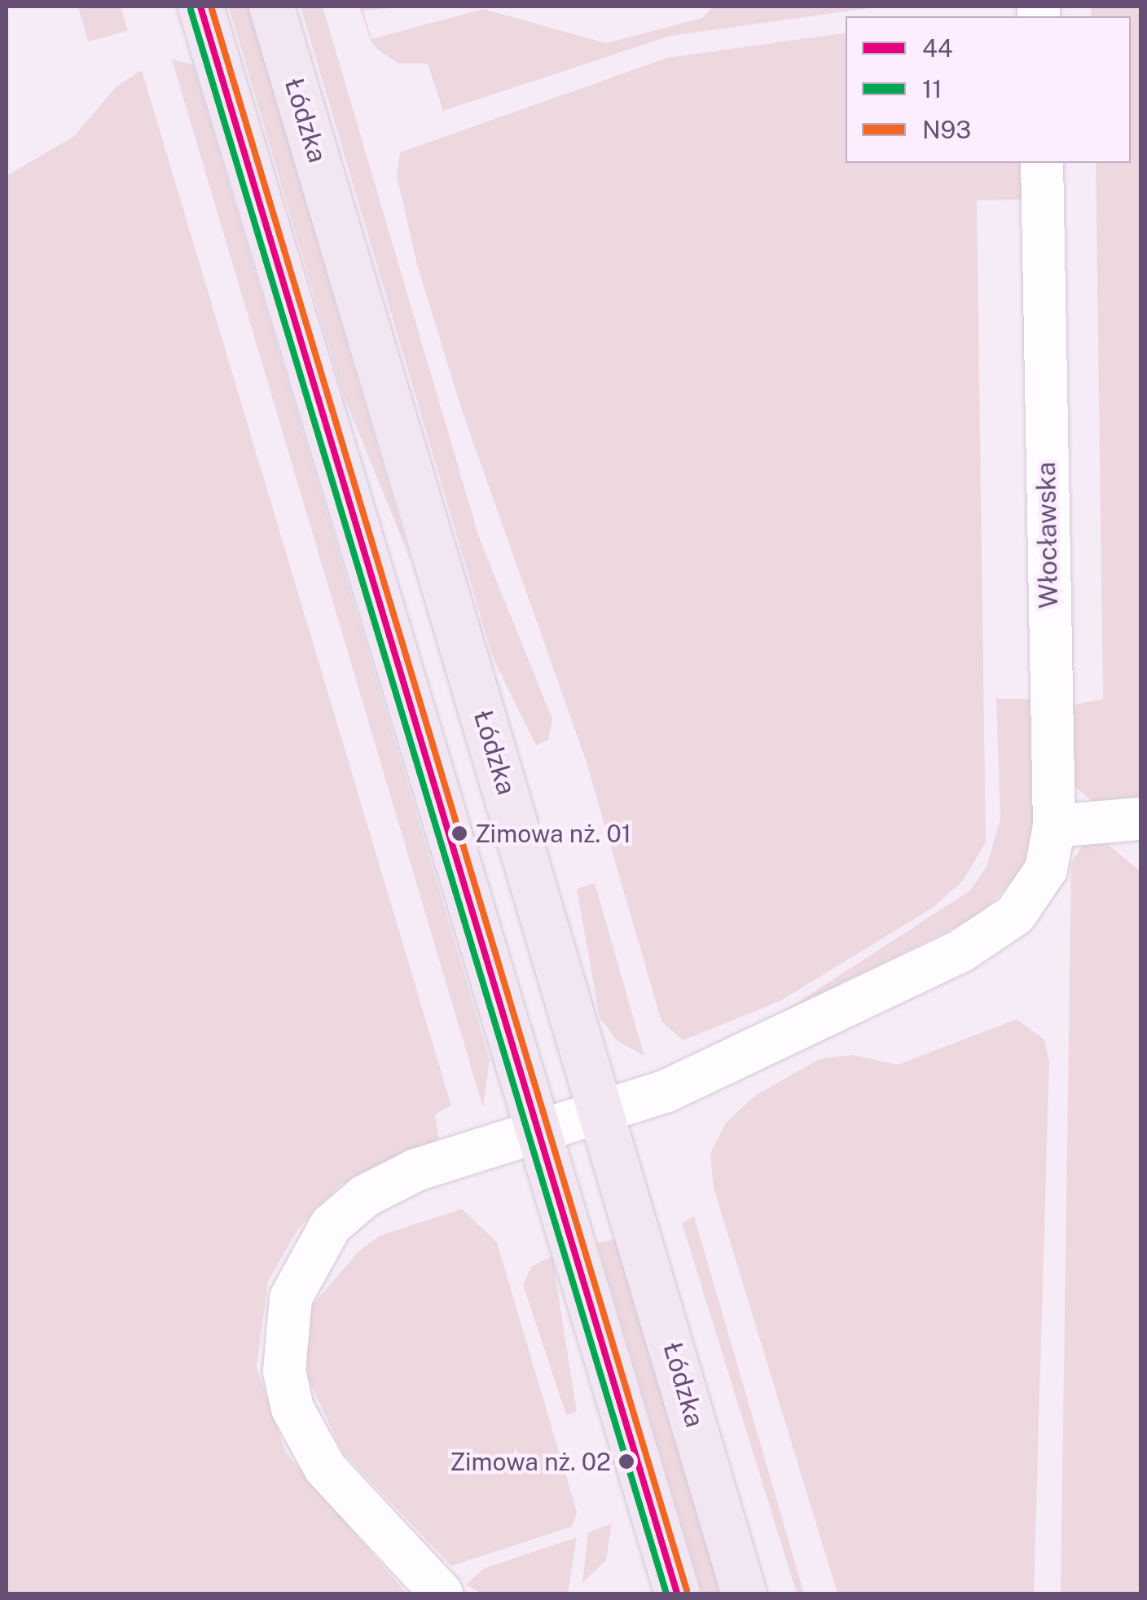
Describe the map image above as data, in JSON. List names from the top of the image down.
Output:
{
  "streets": {
    "main road": ["Łódzka"],
    "street": ["Włocławska"]
  },
  "crossings": [
    ["Łódzka", "Włocławska"]
  ],
  "places": ["Zimowa nż. 01", "Zimowa nż. 02"],
  "lines": ["transit line 44", "transit line N93", "transit line 11"],
  "legend": ["44", "11", "N93"]
}
